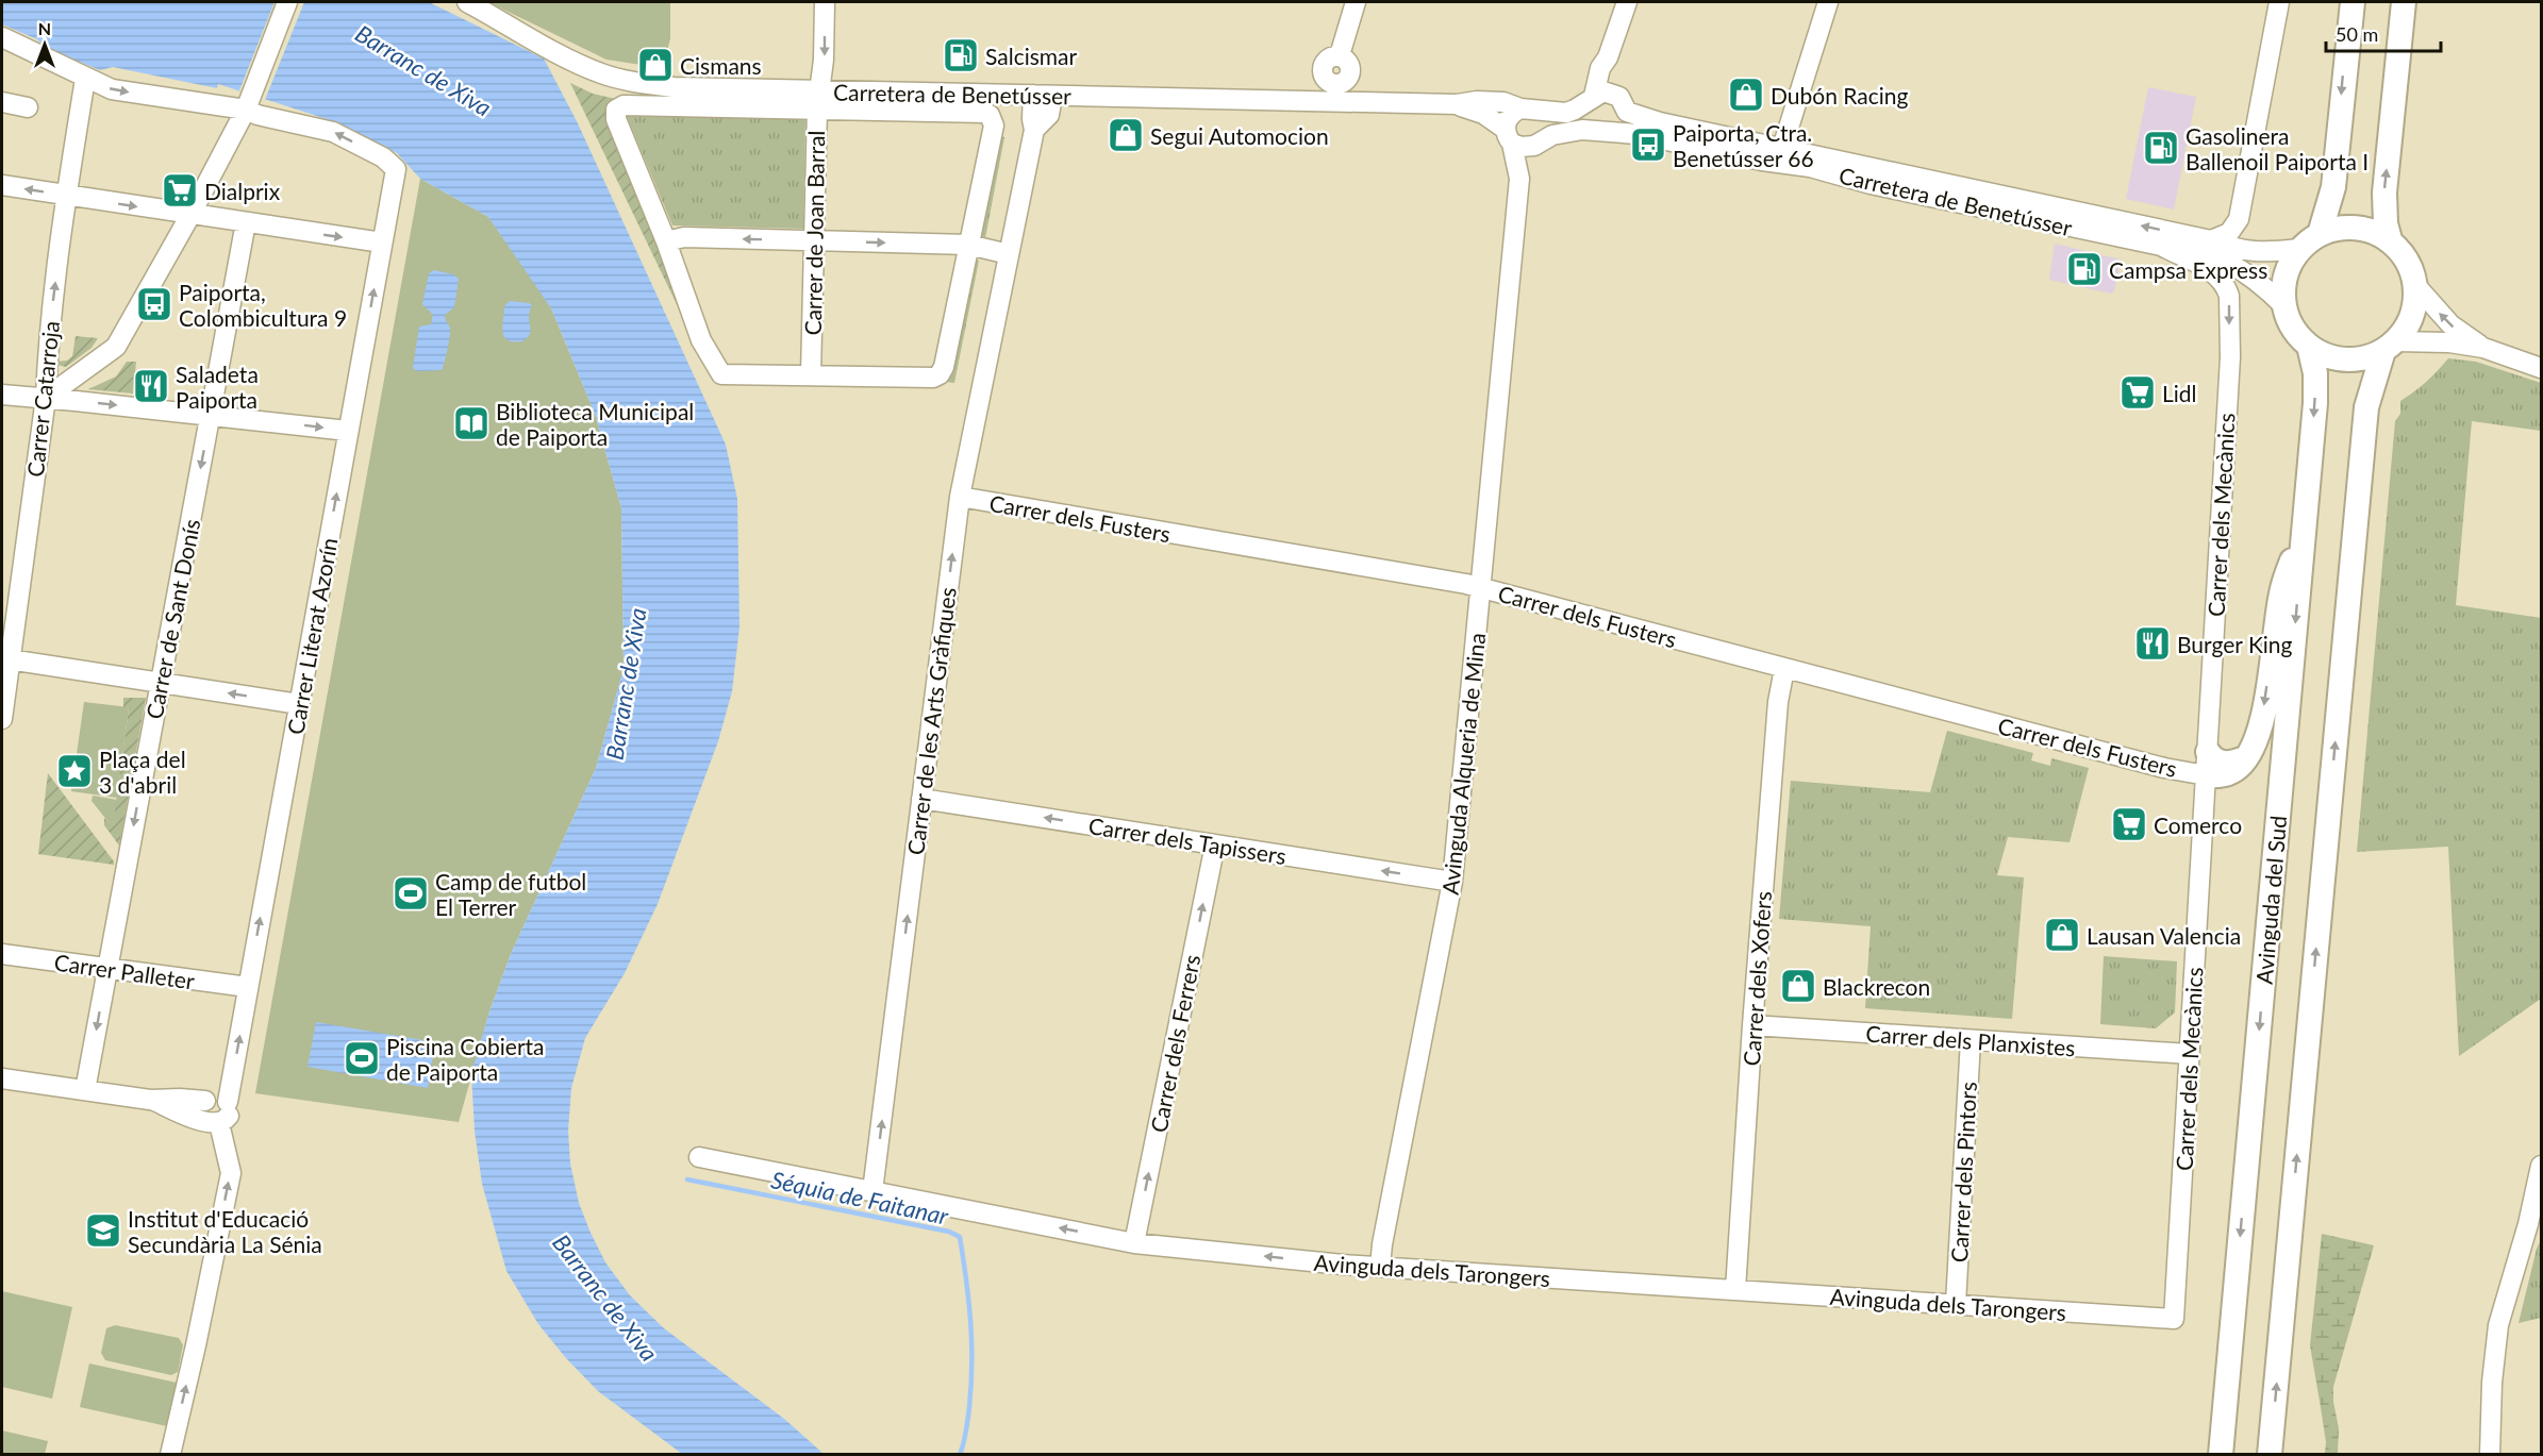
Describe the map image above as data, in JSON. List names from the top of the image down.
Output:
{
  "streets": {
    "main road": ["Avinguda del Sud"],
    "street": [
      "Carretera de Benetússer",
      "Carrer de Joan Barral",
      "Carrer Catarroja",
      "Carrer dels Mecànics",
      "Carrer dels Fusters",
      "Carrer de Sant Donís",
      "Carrer Literat Azorín",
      "Carrer de les Arts Gràfiques",
      "Avinguda Alqueria de Mina",
      "Carrer dels Tapissers",
      "Carrer Palleter",
      "Carrer dels Xofers",
      "Carrer dels Planxistes",
      "Carrer dels Ferrers",
      "Carrer dels Pintors",
      "Avinguda dels Tarongers"
    ]
  },
  "crossings": [
    ["Carretera de Benetússer", "Carrer de Joan Barral"],
    ["Carretera de Benetússer", "Carrer dels Mecànics"],
    ["Carretera de Benetússer", "Carrer de les Arts Gràfiques"],
    ["Carretera de Benetússer", "Avinguda Alqueria de Mina"],
    ["Carretera de Benetússer", "Avinguda del Sud"],
    ["Carrer dels Mecànics", "Carrer dels Fusters"],
    ["Carrer dels Mecànics", "Carrer dels Planxistes"],
    ["Carrer dels Mecànics", "Avinguda dels Tarongers"],
    ["Carrer dels Fusters", "Carrer de les Arts Gràfiques"],
    ["Carrer dels Fusters", "Avinguda Alqueria de Mina"],
    ["Carrer dels Fusters", "Carrer dels Xofers"],
    ["Carrer de Sant Donís", "Carrer Palleter"],
    ["Carrer Literat Azorín", "Carrer Palleter"],
    ["Carrer de les Arts Gràfiques", "Carrer dels Tapissers"],
    ["Carrer de les Arts Gràfiques", "Avinguda dels Tarongers"],
    ["Avinguda Alqueria de Mina", "Carrer dels Tapissers"],
    ["Avinguda Alqueria de Mina", "Avinguda dels Tarongers"],
    ["Carrer dels Tapissers", "Carrer dels Ferrers"],
    ["Carrer dels Xofers", "Carrer dels Planxistes"],
    ["Carrer dels Xofers", "Avinguda dels Tarongers"],
    ["Carrer dels Planxistes", "Carrer dels Pintors"],
    ["Carrer dels Ferrers", "Avinguda dels Tarongers"],
    ["Carrer dels Pintors", "Avinguda dels Tarongers"]
  ],
  "one_way": [
    "Carrer dels Mecànics",
    "Carrer de Sant Donís",
    "Carrer Literat Azorín",
    "Carrer de les Arts Gràfiques",
    "Carrer dels Tapissers",
    "Carrer dels Ferrers"
  ],
  "water": ["Barranc de Xiva", "Séquia de Faitanar"],
  "places": {
    "fuel station": ["Salcismar", "Gasolinera Ballenoil Paiporta I", "Campsa Express"],
    "shop": [
      "Cismans",
      "Dubón Racing",
      "Segui Automocion",
      "Lausan Valencia",
      "Blackrecon"
    ],
    "bus stop": ["Paiporta, Ctra. Benetússer 66", "Paiporta, Colombicultura 9"],
    "supermarket": ["Dialprix", "Lidl", "Comerco"],
    "restaurant": ["Saladeta Paiporta", "Burger King"],
    "library": ["Biblioteca Municipal de Paiporta"],
    "place": ["Plaça del 3 d'abril"],
    "sports": ["Camp de futbol El Terrer", "Piscina Cobierta de Paiporta"],
    "school or university": ["Institut d'Educació Secundària La Sénia"]
  },
  "scale_bar": "50 m",
  "north": "top"
}
